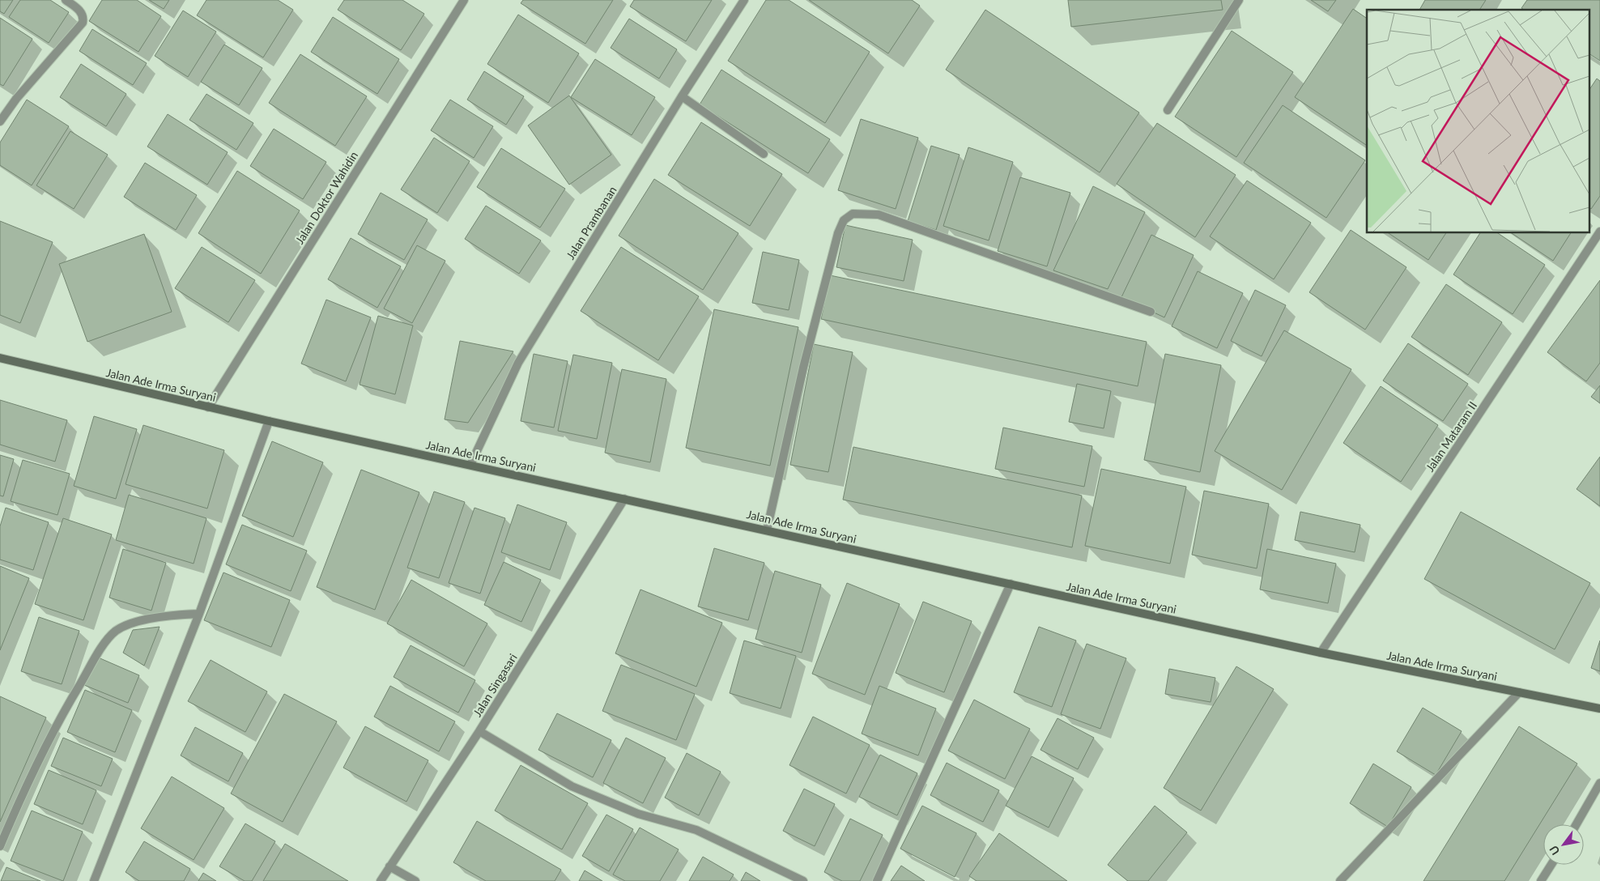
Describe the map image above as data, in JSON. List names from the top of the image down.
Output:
{
  "streets": {
    "main road": ["Jalan Ade Irma Suryani"],
    "street": [
      "Jalan Doktor Wahidin",
      "Jalan Prambanan",
      "Jalan Mataram II",
      "Jalan Singasari"
    ]
  },
  "crossings": [
    ["Jalan Doktor Wahidin", "Jalan Ade Irma Suryani"],
    ["Jalan Prambanan", "Jalan Ade Irma Suryani"],
    ["Jalan Ade Irma Suryani", "Jalan Mataram II"],
    ["Jalan Ade Irma Suryani", "Jalan Singasari"]
  ],
  "north": "bottom left"
}
